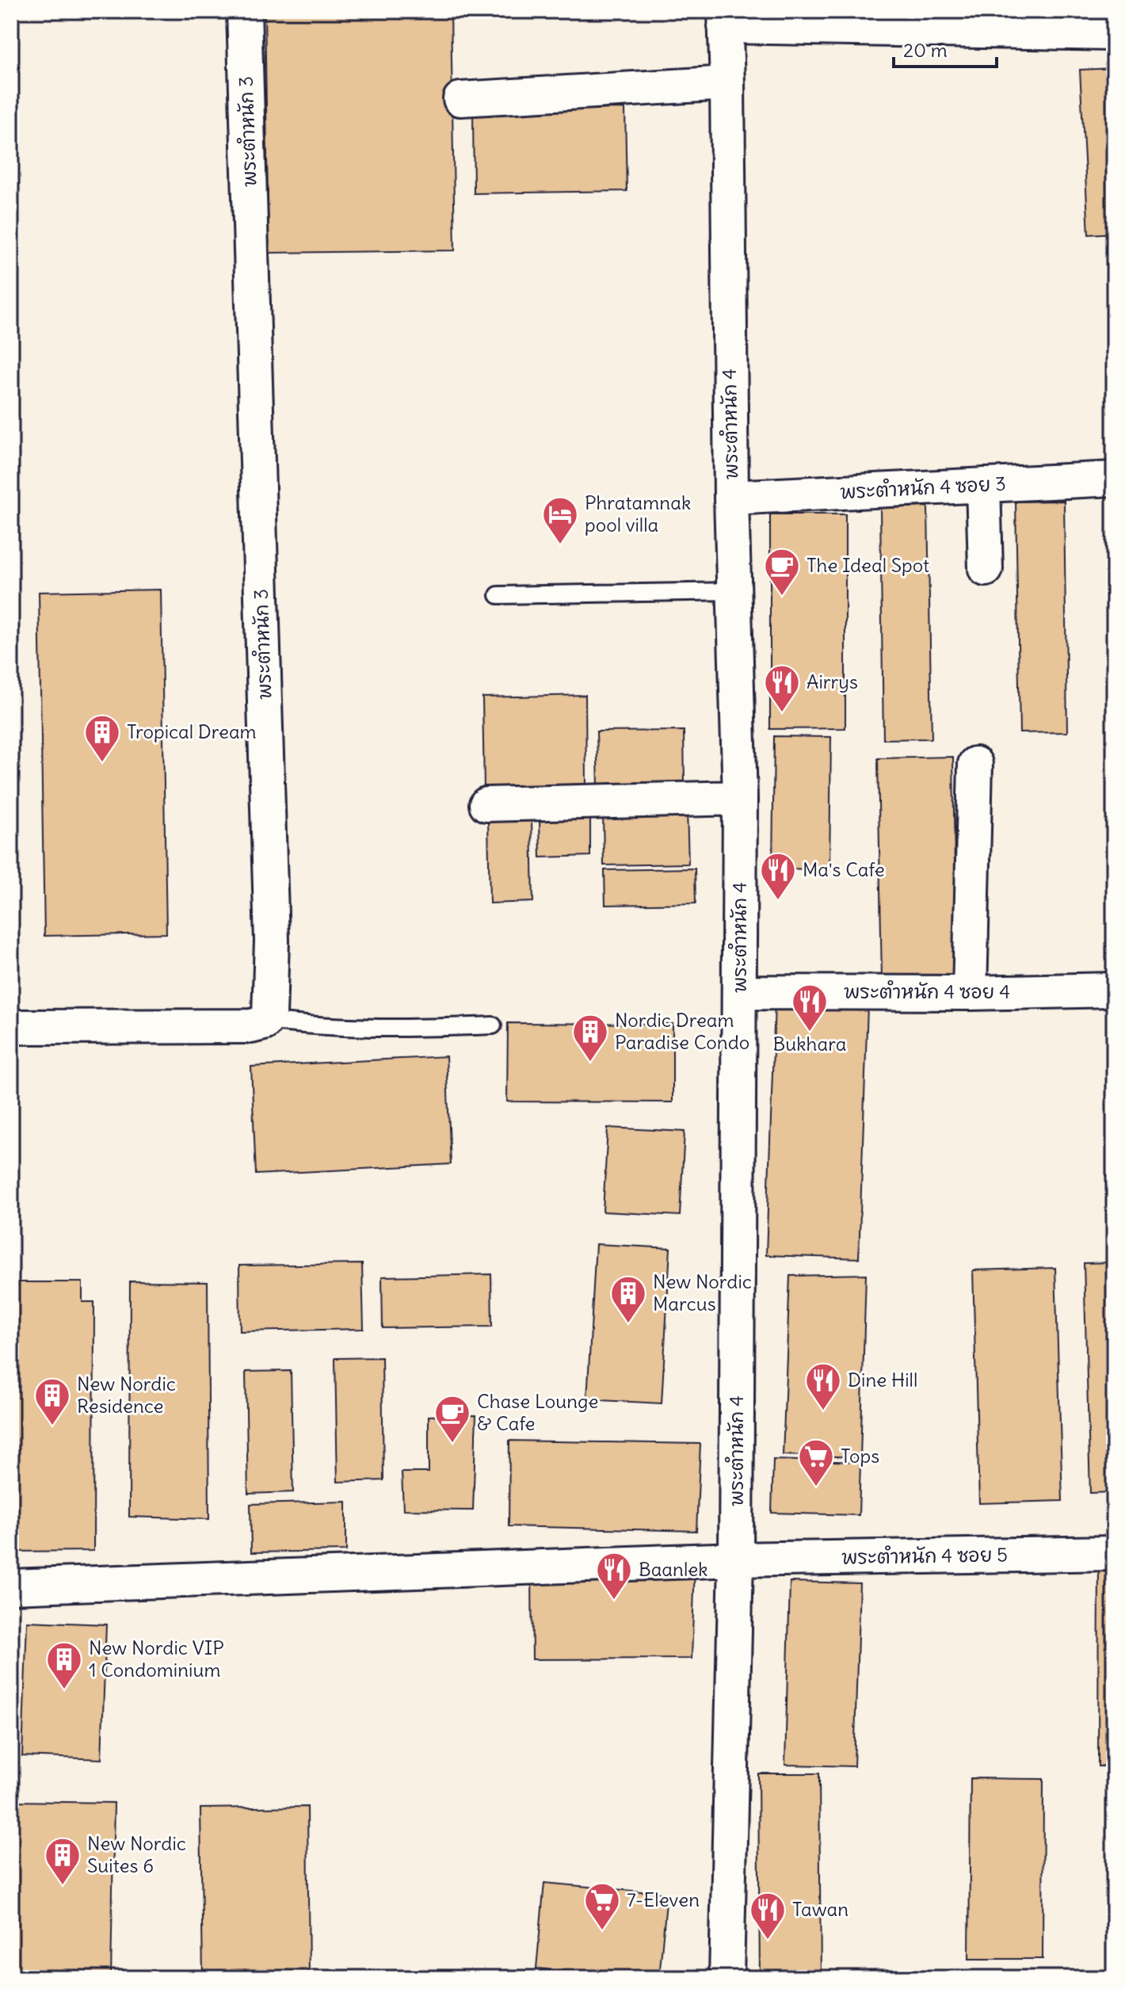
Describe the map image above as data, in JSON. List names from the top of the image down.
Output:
{
  "streets": {
    "street": [
      "พระตำหนัก 3",
      "พระตำหนัก 4",
      "พระตำหนัก 4 ซอย 3",
      "พระตำหนัก 4 ซอย 4",
      "พระตำหนัก 4 ซอย 5"
    ]
  },
  "crossings": [
    ["พระตำหนัก 4", "พระตำหนัก 4 ซอย 3"],
    ["พระตำหนัก 4", "พระตำหนัก 4 ซอย 4"],
    ["พระตำหนัก 4", "พระตำหนัก 4 ซอย 5"]
  ],
  "places": {
    "hotel": ["Phratamnak pool villa"],
    "cafe": ["The Ideal Spot", "Chase Lounge & Cafe"],
    "restaurant": [
      "Airrys",
      "Ma's Cafe",
      "Bukhara",
      "Dine Hill",
      "Baanlek",
      "Tawan"
    ],
    "building": [
      "Tropical Dream",
      "Nordic Dream Paradise Condo",
      "New Nordic Marcus",
      "New Nordic Residence",
      "New Nordic VIP 1 Condominium",
      "New Nordic Suites 6"
    ],
    "supermarket": ["Tops", "7-Eleven"]
  },
  "scale_bar": "20 m"
}
